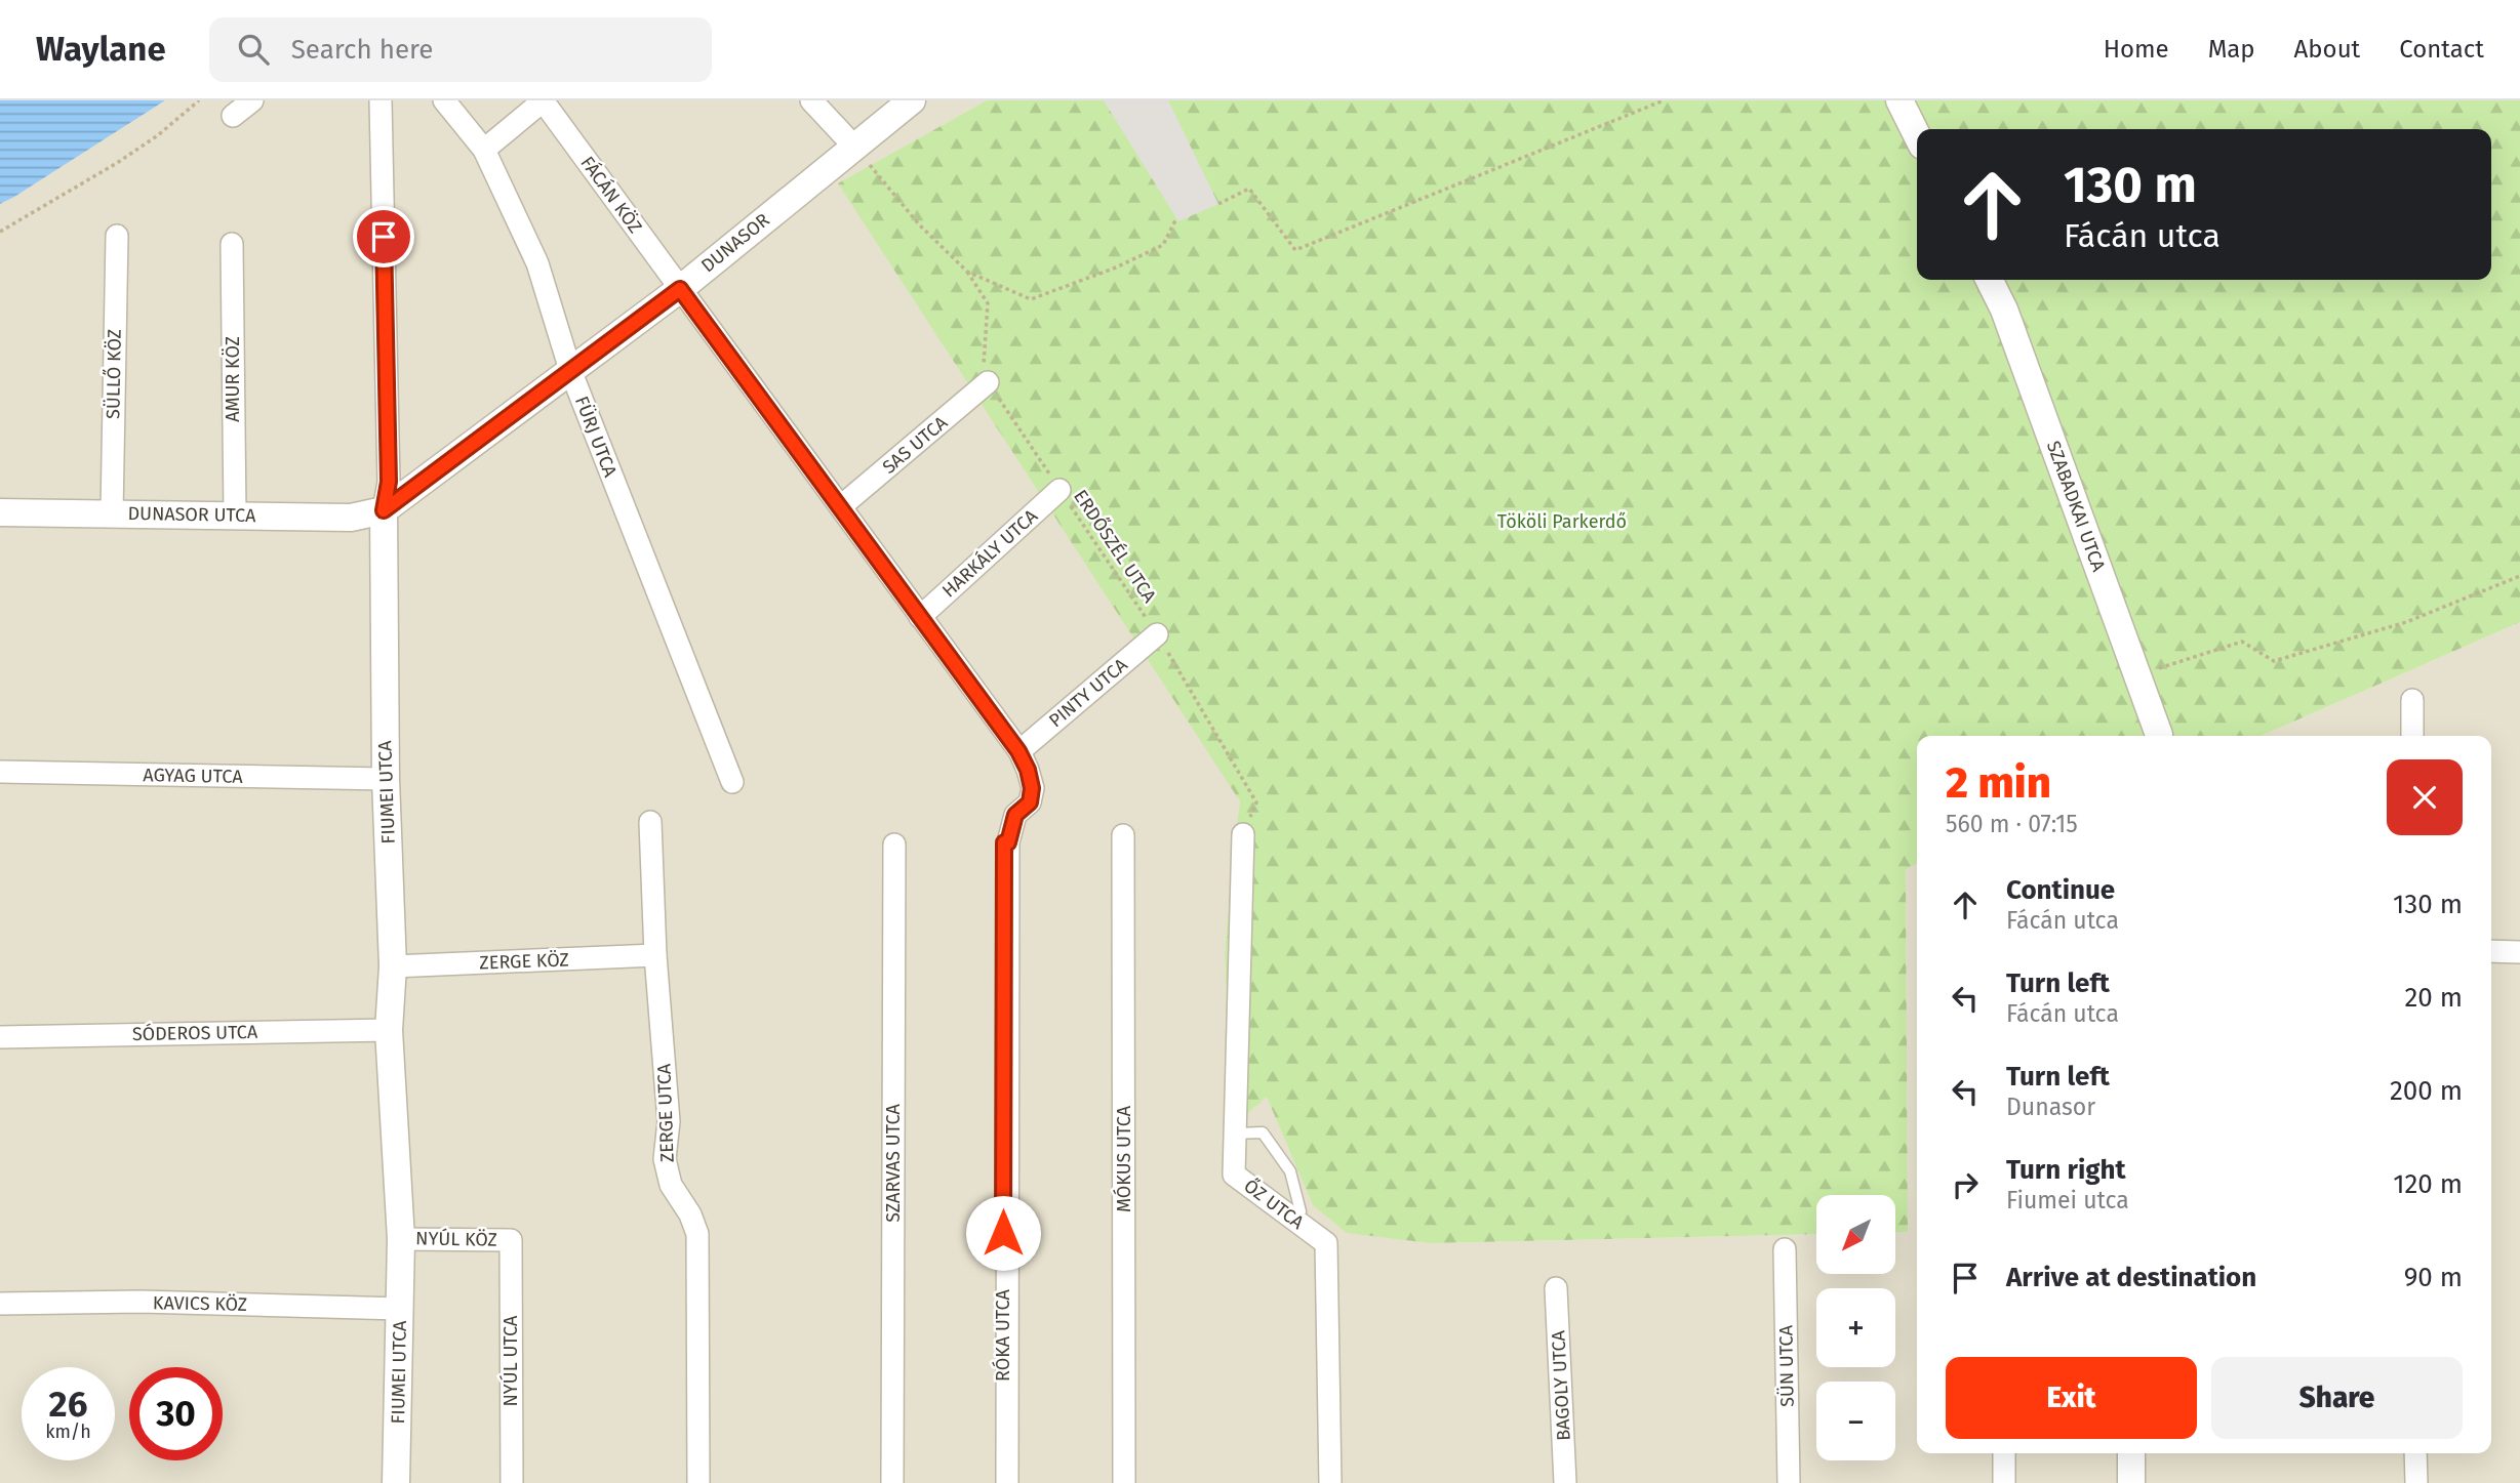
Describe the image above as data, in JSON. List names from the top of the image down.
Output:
{
  "streets": {
    "street": [
      "FÁCÁN KÖZ",
      "DUNASOR",
      "SÜLLŐ KÖZ",
      "AMUR KÖZ",
      "FÜRJ UTCA",
      "SAS UTCA",
      "SZABADKAI UTCA",
      "DUNASOR UTCA",
      "HARKÁLY UTCA",
      "PINTY UTCA",
      "AGYAG UTCA",
      "FIUMEI UTCA",
      "ZERGE KÖZ",
      "SÓDEROS UTCA",
      "ZERGE UTCA",
      "MÓKUS UTCA",
      "SZARVAS UTCA",
      "ŐZ UTCA",
      "NYÚL KÖZ",
      "KAVICS KÖZ",
      "RÓKA UTCA",
      "NYÚL UTCA",
      "SÜN UTCA",
      "BAGOLY UTCA"
    ],
    "path": ["ERDŐSZÉL UTCA"]
  },
  "crossings": [
    ["FÁCÁN KÖZ", "DUNASOR"],
    ["FÁCÁN KÖZ", "SAS UTCA"],
    ["FÁCÁN KÖZ", "RÓKA UTCA"],
    ["DUNASOR", "FÜRJ UTCA"],
    ["DUNASOR", "DUNASOR UTCA"],
    ["DUNASOR", "FIUMEI UTCA"],
    ["SÜLLŐ KÖZ", "DUNASOR UTCA"],
    ["AMUR KÖZ", "DUNASOR UTCA"],
    ["SAS UTCA", "ERDŐSZÉL UTCA"],
    ["SAS UTCA", "RÓKA UTCA"],
    ["DUNASOR UTCA", "FIUMEI UTCA"],
    ["ERDŐSZÉL UTCA", "HARKÁLY UTCA"],
    ["ERDŐSZÉL UTCA", "PINTY UTCA"],
    ["ERDŐSZÉL UTCA", "ŐZ UTCA"],
    ["HARKÁLY UTCA", "RÓKA UTCA"],
    ["PINTY UTCA", "RÓKA UTCA"],
    ["AGYAG UTCA", "FIUMEI UTCA"],
    ["FIUMEI UTCA", "ZERGE KÖZ"],
    ["FIUMEI UTCA", "SÓDEROS UTCA"],
    ["FIUMEI UTCA", "NYÚL KÖZ"],
    ["FIUMEI UTCA", "KAVICS KÖZ"],
    ["ZERGE KÖZ", "ZERGE UTCA"],
    ["NYÚL KÖZ", "NYÚL UTCA"]
  ],
  "parks": ["Tököli Parkerdő"],
  "north": "bottom left",
  "page": {
    "header": "Waylane",
    "search": "Search here",
    "nav": [
      "Home",
      "Map",
      "About",
      "Contact"
    ],
    "turn": ["130 m", "Fácán utca"],
    "heading": ["2 min", "560 m · 07:15"],
    "list": [
      {
        "name": "Continue",
        "note": "Fácán utca",
        "value": "130 m"
      },
      {
        "name": "Turn left",
        "note": "Fácán utca",
        "value": "20 m"
      },
      {
        "name": "Turn left",
        "note": "Dunasor",
        "value": "200 m"
      },
      {
        "name": "Turn right",
        "note": "Fiumei utca",
        "value": "120 m"
      },
      {
        "name": "Arrive at destination",
        "value": "90 m"
      }
    ],
    "map_buttons": ["+", "−"],
    "buttons": ["Exit", "Share"],
    "speed": "26 km/h",
    "limit": "30"
  }
}
